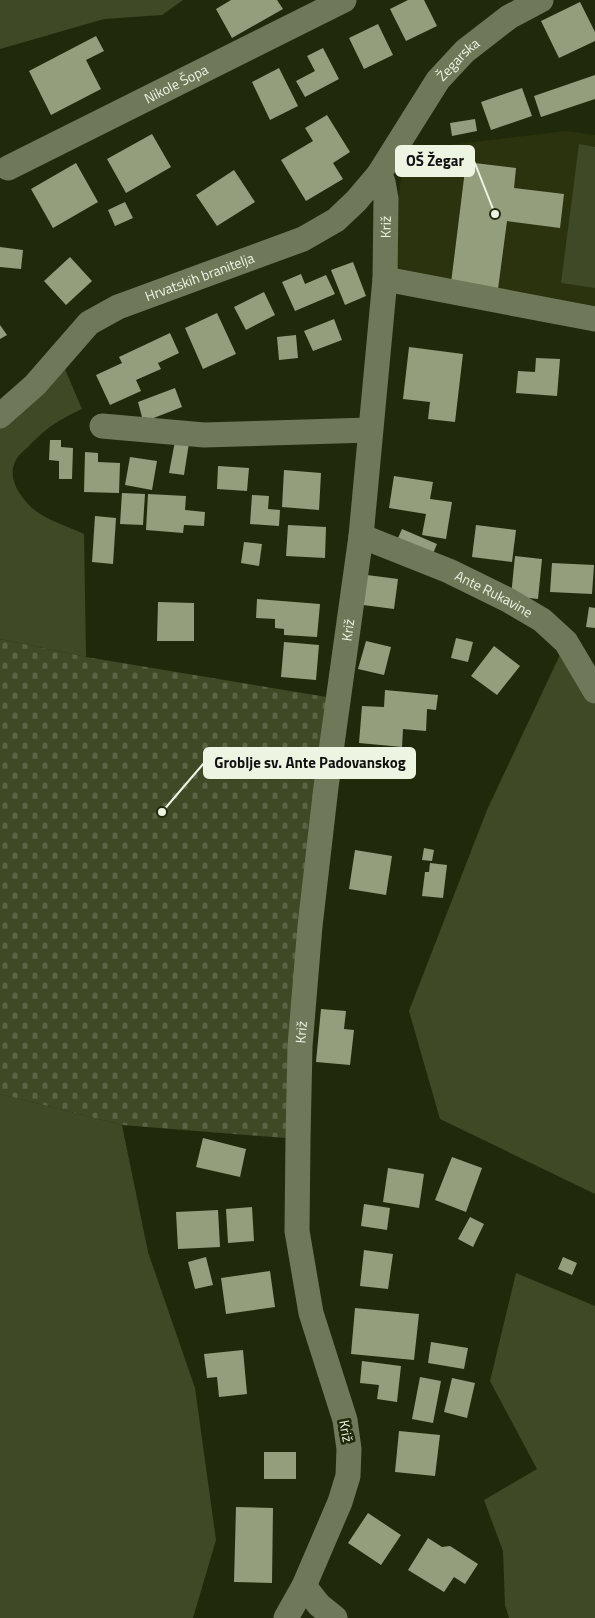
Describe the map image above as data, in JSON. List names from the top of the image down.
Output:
{
  "streets": {
    "street": [
      "Žegarska",
      "Nikole Šopa",
      "Križ",
      "Hrvatskih branitelja",
      "Ante Rukavine"
    ]
  },
  "crossings": [
    ["Žegarska", "Hrvatskih branitelja"],
    ["Križ", "Hrvatskih branitelja"],
    ["Križ", "Ante Rukavine"]
  ],
  "places": ["OŠ Žegar", "Groblje sv. Ante Padovanskog"]
}
